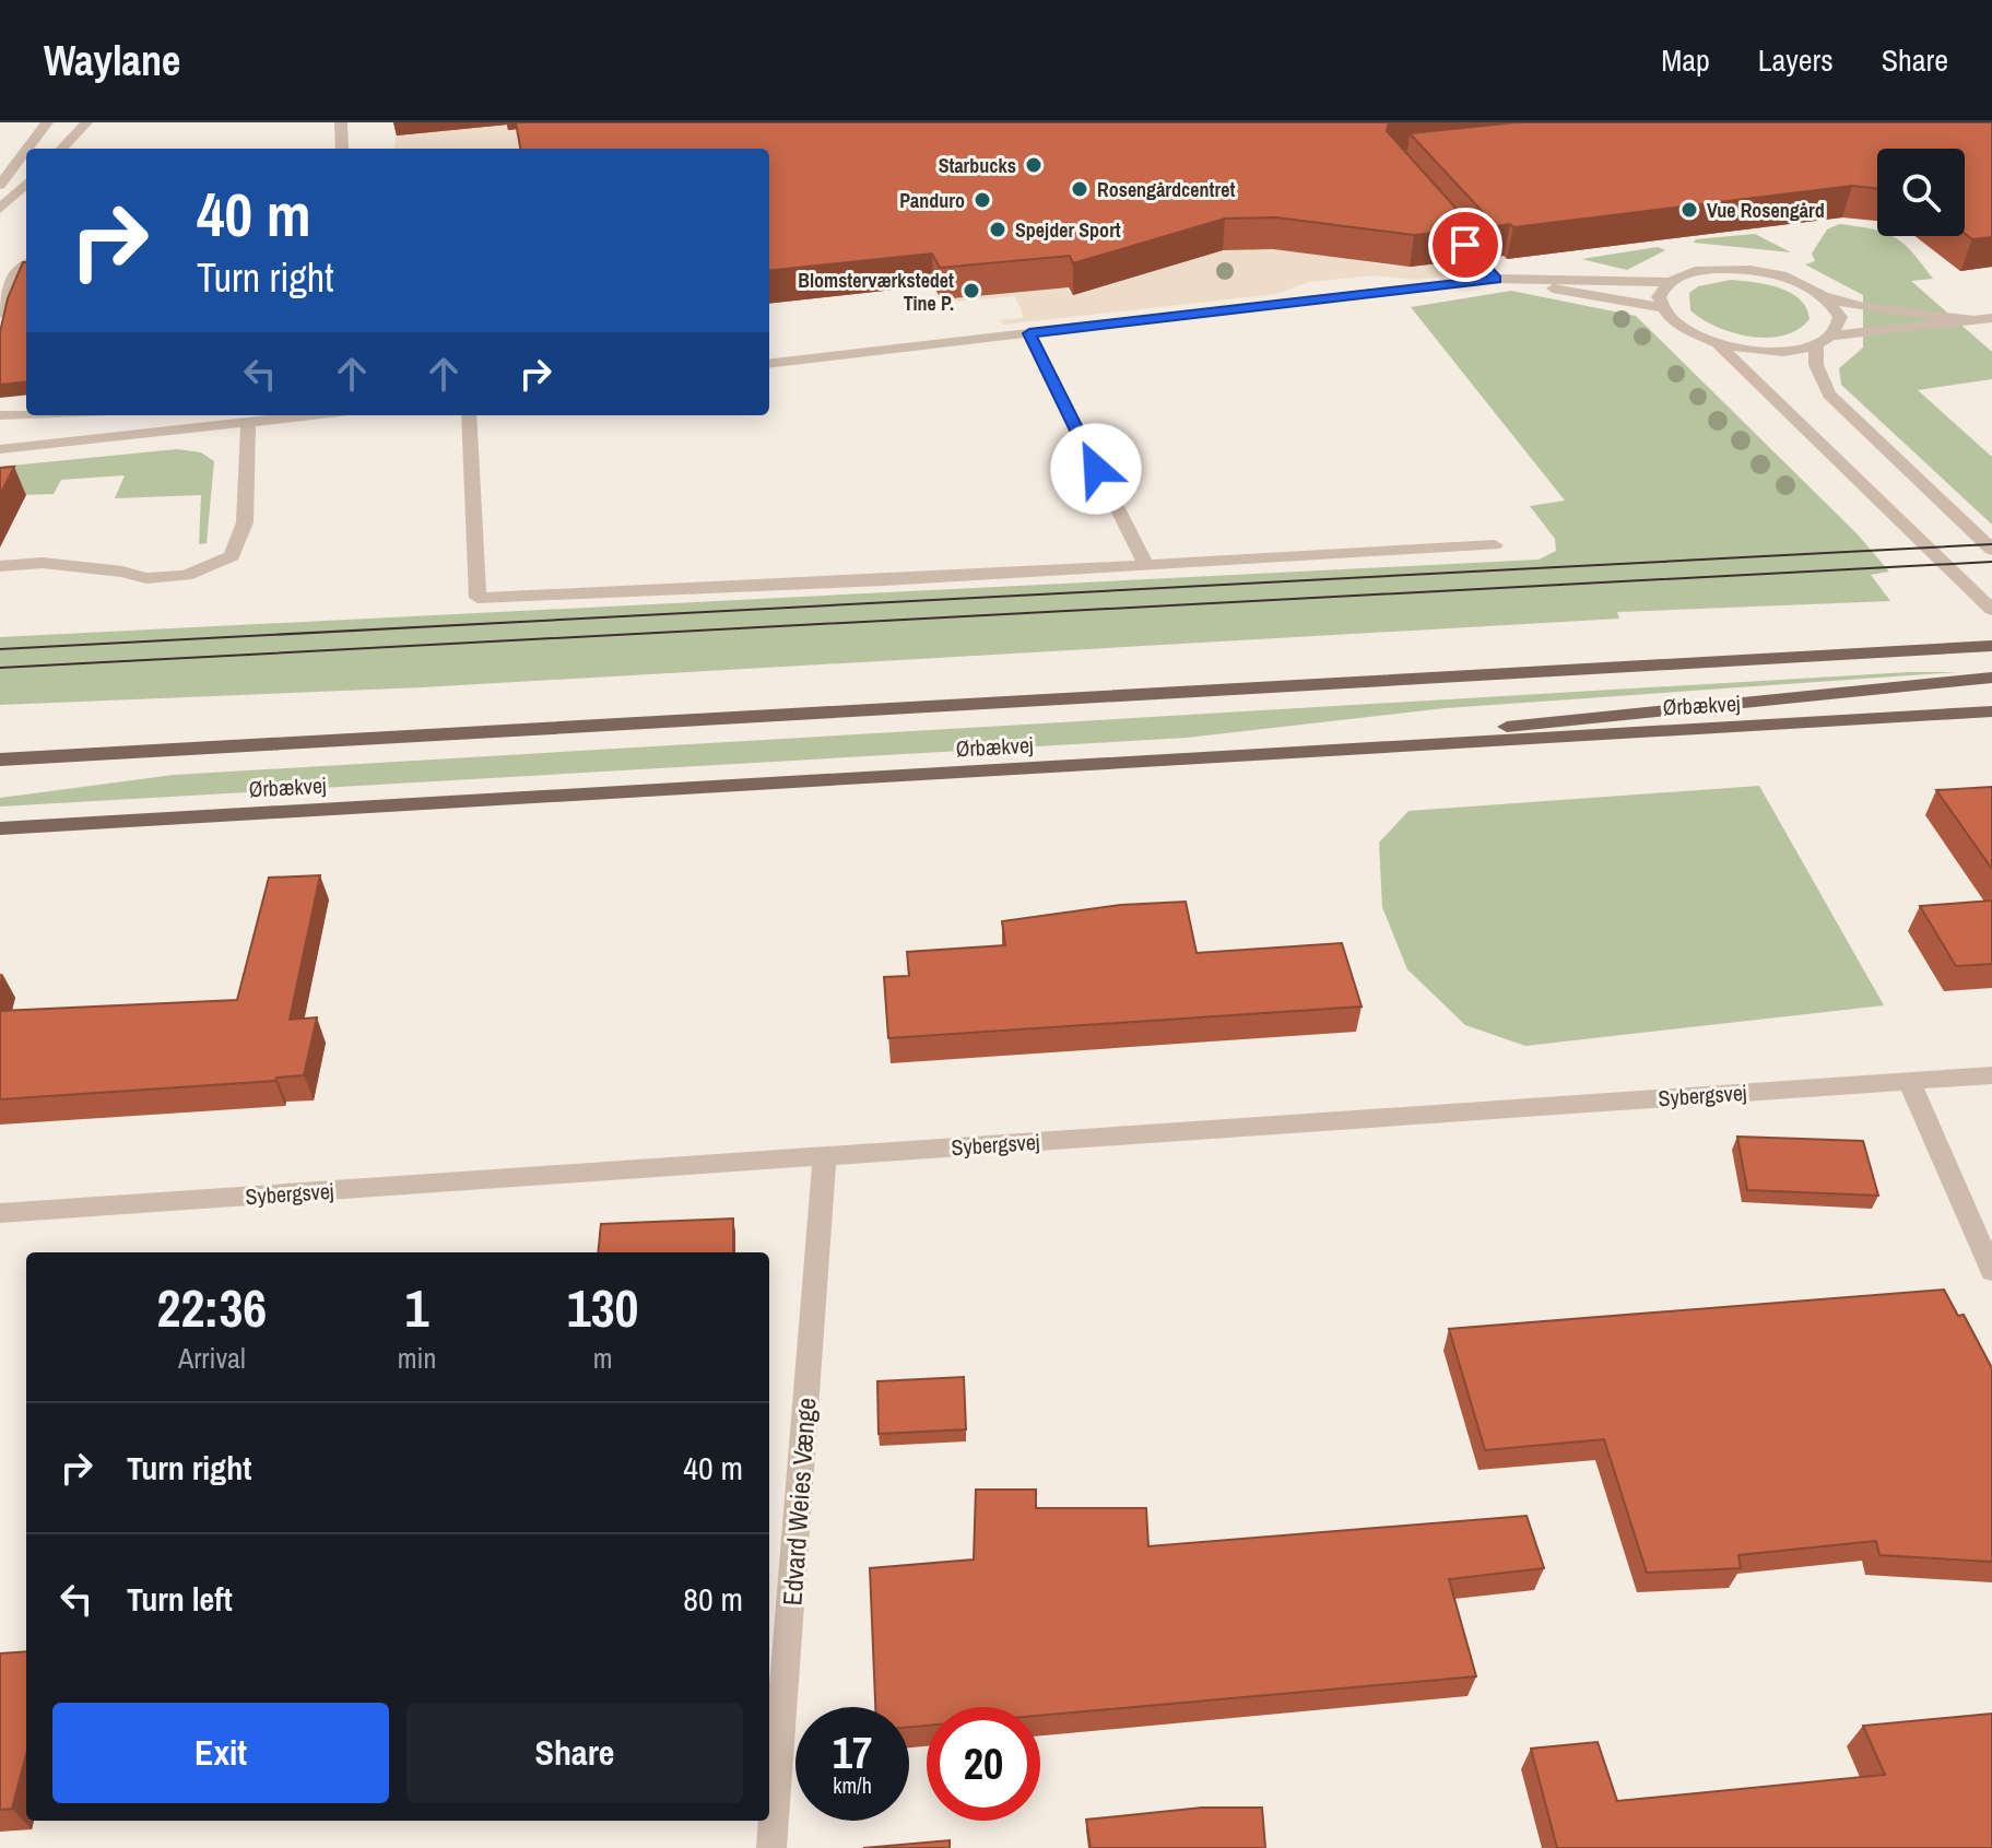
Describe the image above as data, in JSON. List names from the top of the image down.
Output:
{
  "streets": {
    "main road": ["Ørbækvej"],
    "street": ["Sybergsvej", "Edvard Weies Vænge"]
  },
  "crossings": [
    ["Sybergsvej", "Edvard Weies Vænge"]
  ],
  "places": [
    "Starbucks",
    "Rosengårdcentret",
    "Panduro",
    "Vue Rosengård",
    "Spejder Sport",
    "Blomsterværkstedet Tine P."
  ],
  "page": {
    "header": "Waylane",
    "nav": ["Map", "Layers", "Share"],
    "turn": ["40 m", "Turn right"],
    "eta": [
      "22:36",
      "Arrival",
      "1",
      "min",
      "130",
      "m"
    ],
    "list": [
      {
        "name": "Turn right",
        "value": "40 m"
      },
      {
        "name": "Turn left",
        "value": "80 m"
      }
    ],
    "buttons": ["Exit", "Share"],
    "speed": "17 km/h",
    "limit": "20"
  }
}
